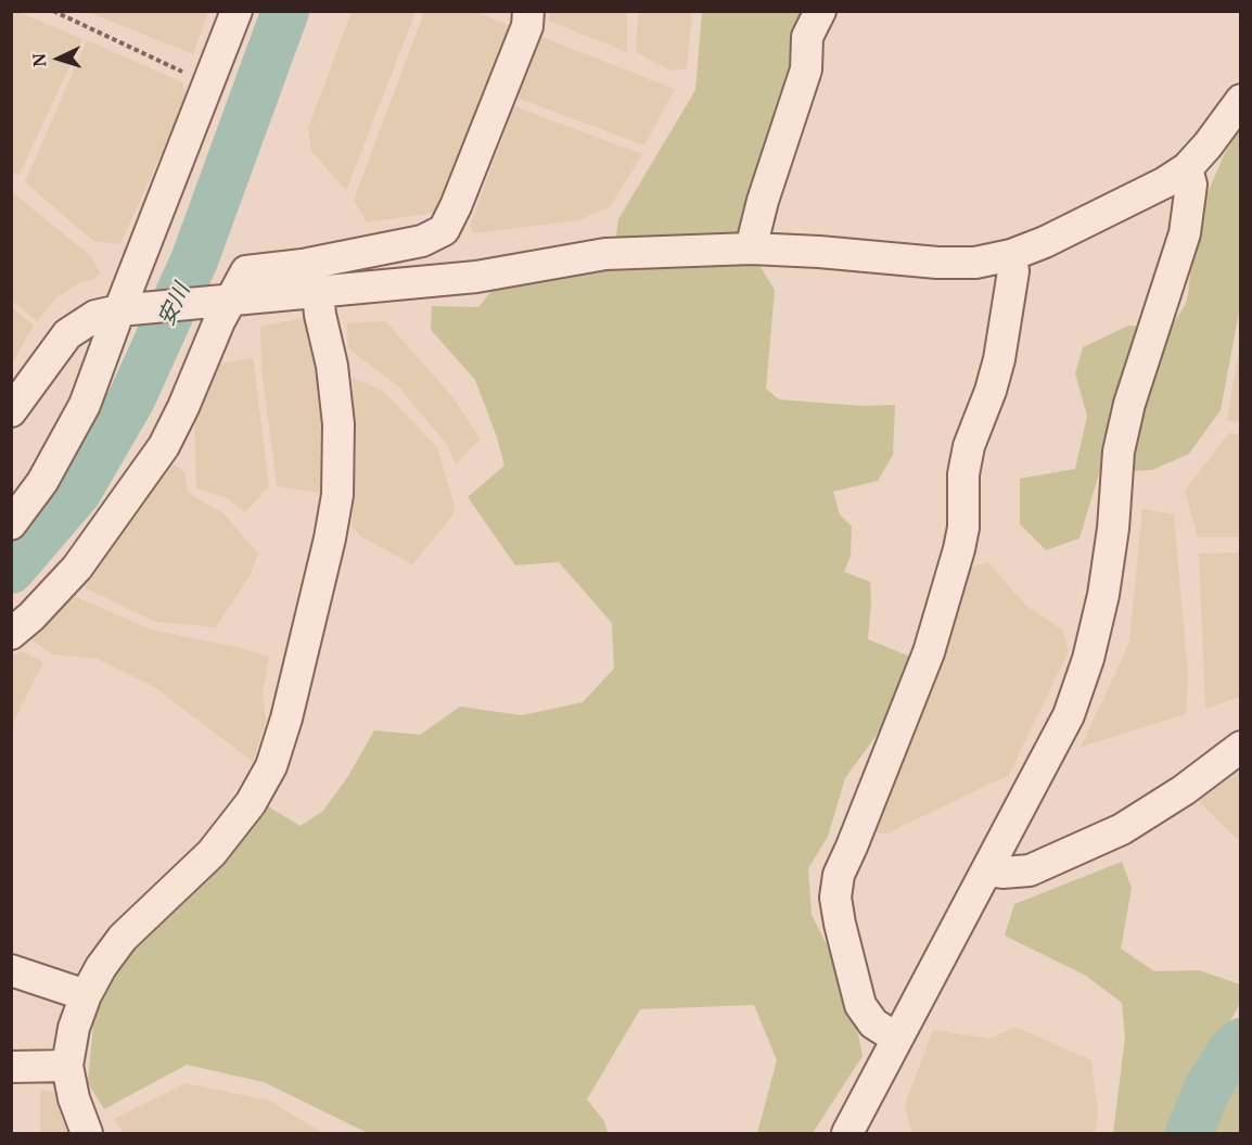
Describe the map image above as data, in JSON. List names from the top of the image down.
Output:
{
  "water": ["安川"],
  "north": "left"
}
